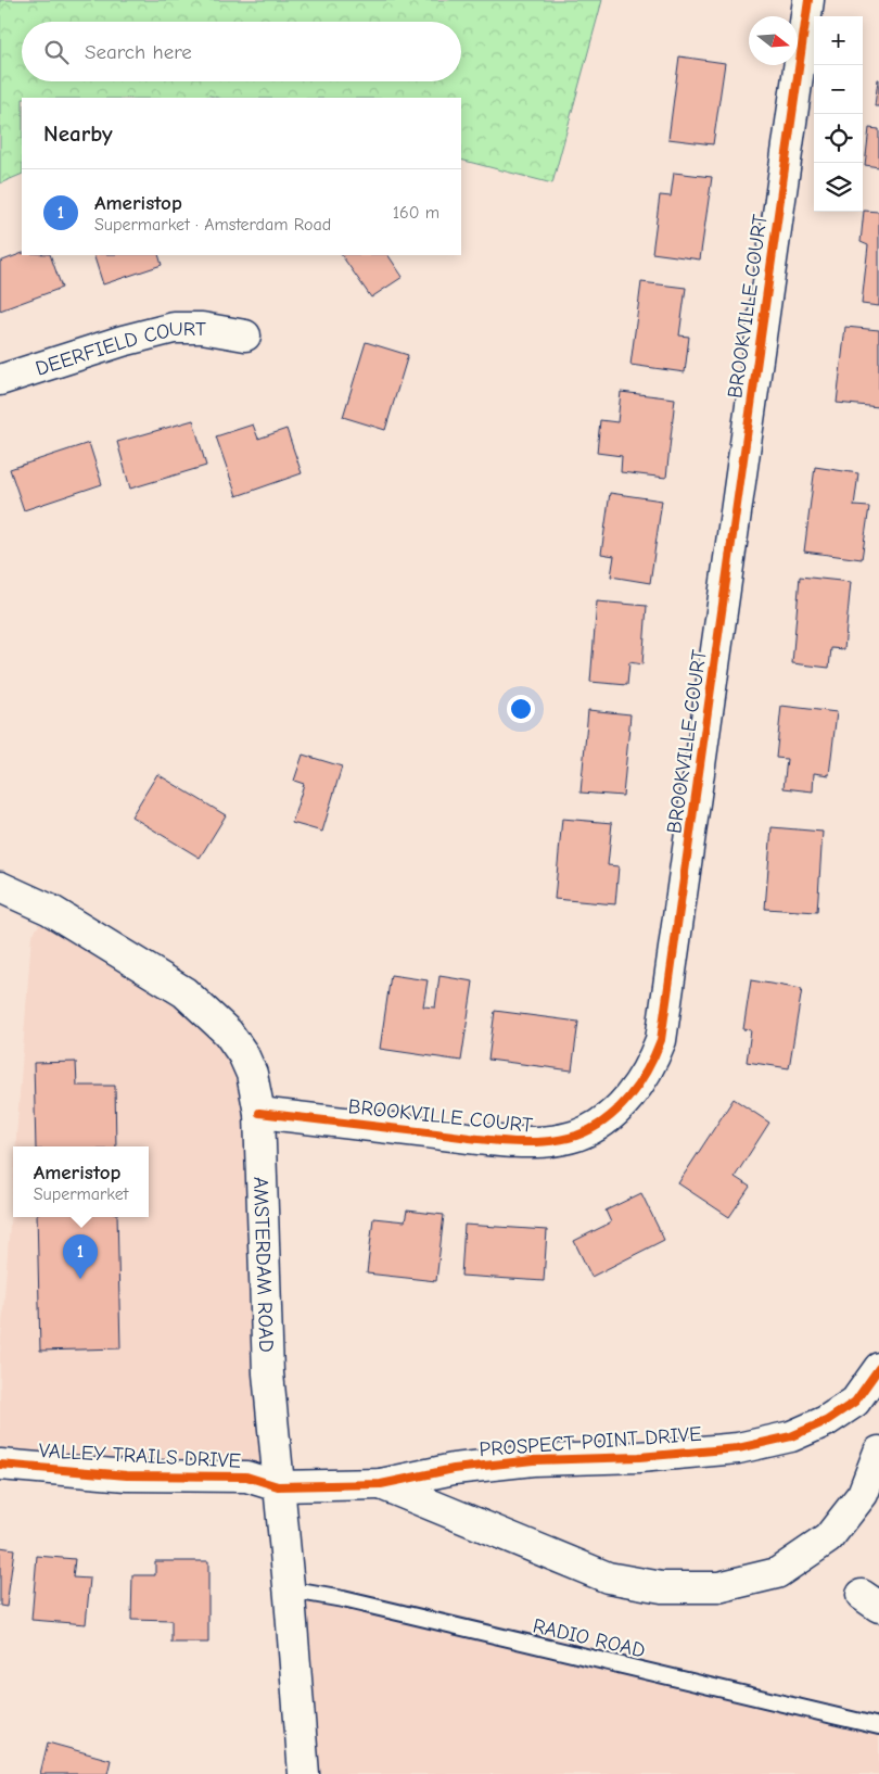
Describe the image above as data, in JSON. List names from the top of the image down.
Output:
{
  "streets": {
    "street": [
      "BROOKVILLE COURT",
      "DEERFIELD COURT",
      "AMSTERDAM ROAD",
      "PROSPECT POINT DRIVE",
      "VALLEY TRAILS DRIVE"
    ],
    "lane": ["RADIO ROAD"]
  },
  "crossings": [
    ["BROOKVILLE COURT", "AMSTERDAM ROAD"],
    ["AMSTERDAM ROAD", "PROSPECT POINT DRIVE"],
    ["AMSTERDAM ROAD", "VALLEY TRAILS DRIVE"],
    ["AMSTERDAM ROAD", "RADIO ROAD"],
    ["PROSPECT POINT DRIVE", "VALLEY TRAILS DRIVE"]
  ],
  "north": "right",
  "page": {
    "map_buttons": ["+", "−"],
    "search": "Search here",
    "heading": "Nearby",
    "list": [
      {
        "mark": "1",
        "name": "Ameristop",
        "note": "Supermarket · Amsterdam Road",
        "value": "160 m"
      }
    ],
    "popup": ["Ameristop", "Supermarket"],
    "pins": "1"
  }
}
